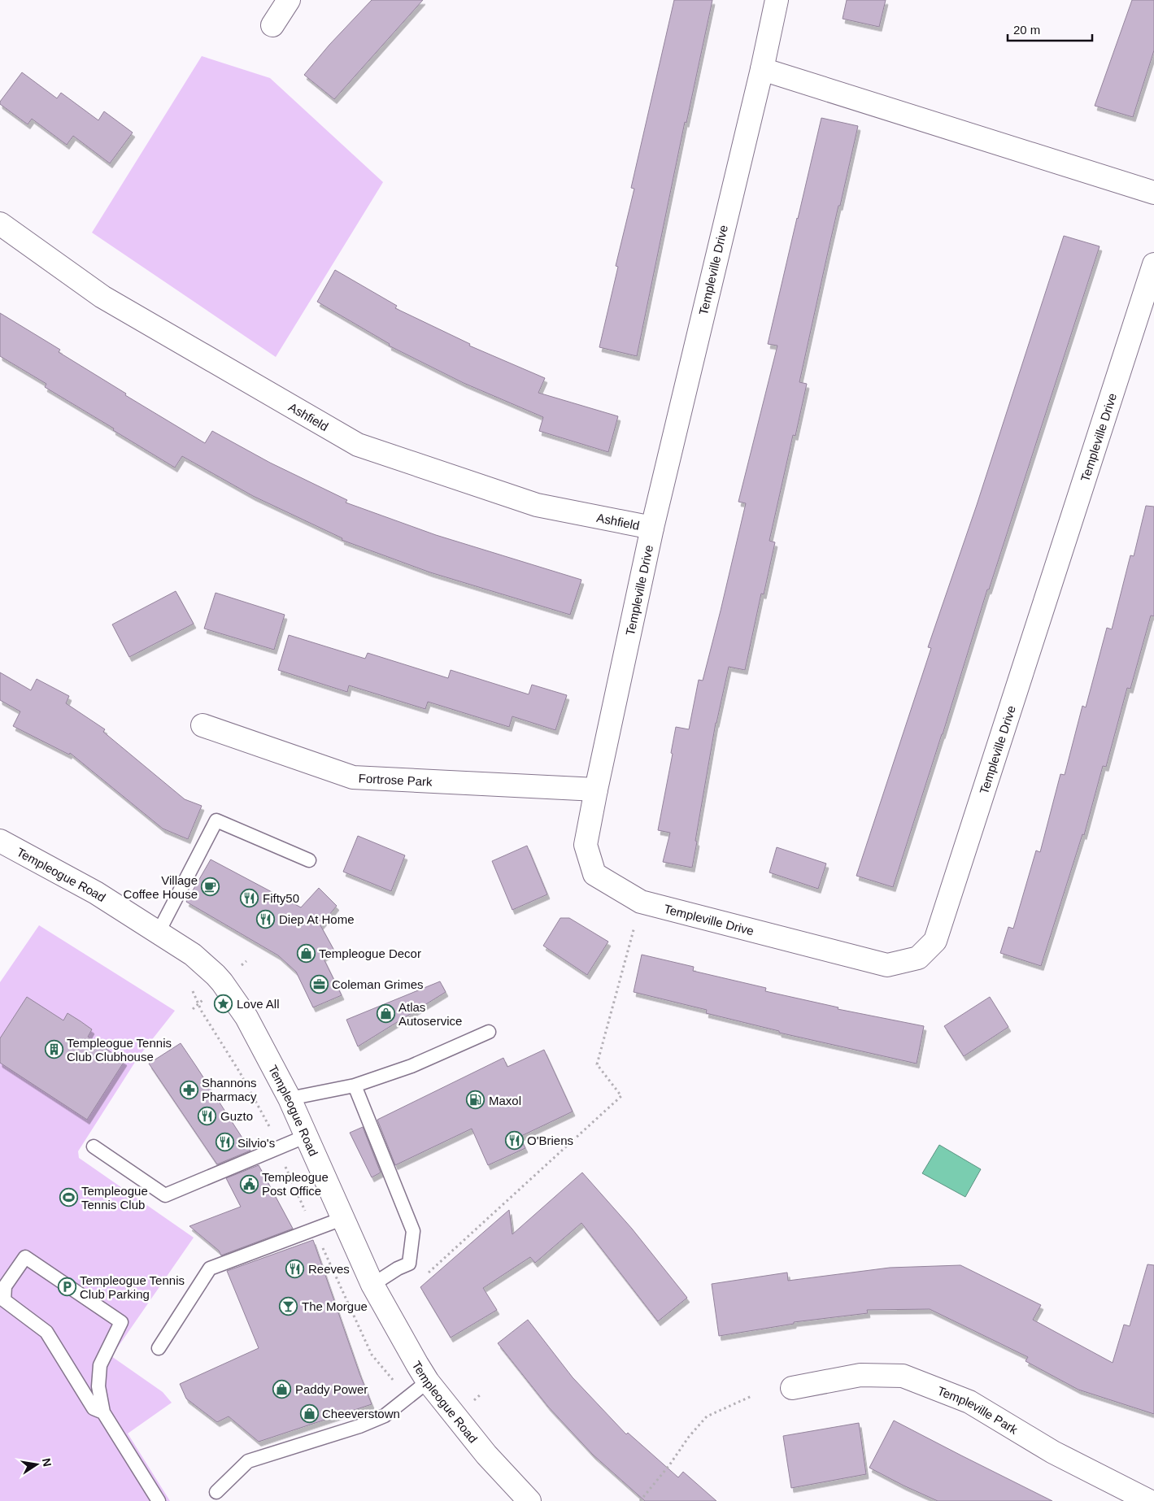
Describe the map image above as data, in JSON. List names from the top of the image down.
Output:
{
  "streets": {
    "street": [
      "Templeville Drive",
      "Ashfield",
      "Fortrose Park",
      "Templeogue Road",
      "Templeville Park"
    ]
  },
  "crossings": [
    ["Templeville Drive", "Ashfield"],
    ["Templeville Drive", "Fortrose Park"]
  ],
  "places": {
    "cafe": ["Village Coffee House"],
    "restaurant": [
      "Fifty50",
      "Diep At Home",
      "Guzto",
      "O'Briens",
      "Silvio's",
      "Reeves"
    ],
    "shop": [
      "Templeogue Decor",
      "Atlas Autoservice",
      "Paddy Power",
      "Cheeverstown"
    ],
    "office": ["Coleman Grimes"],
    "place": ["Love All"],
    "building": ["Templeogue Tennis Club Clubhouse"],
    "pharmacy": ["Shannons Pharmacy"],
    "fuel station": ["Maxol"],
    "public building": ["Templeogue Post Office"],
    "sports": ["Templeogue Tennis Club"],
    "parking": ["Templeogue Tennis Club Parking"],
    "bar": ["The Morgue"]
  },
  "scale_bar": "20 m",
  "north": "right"
}
